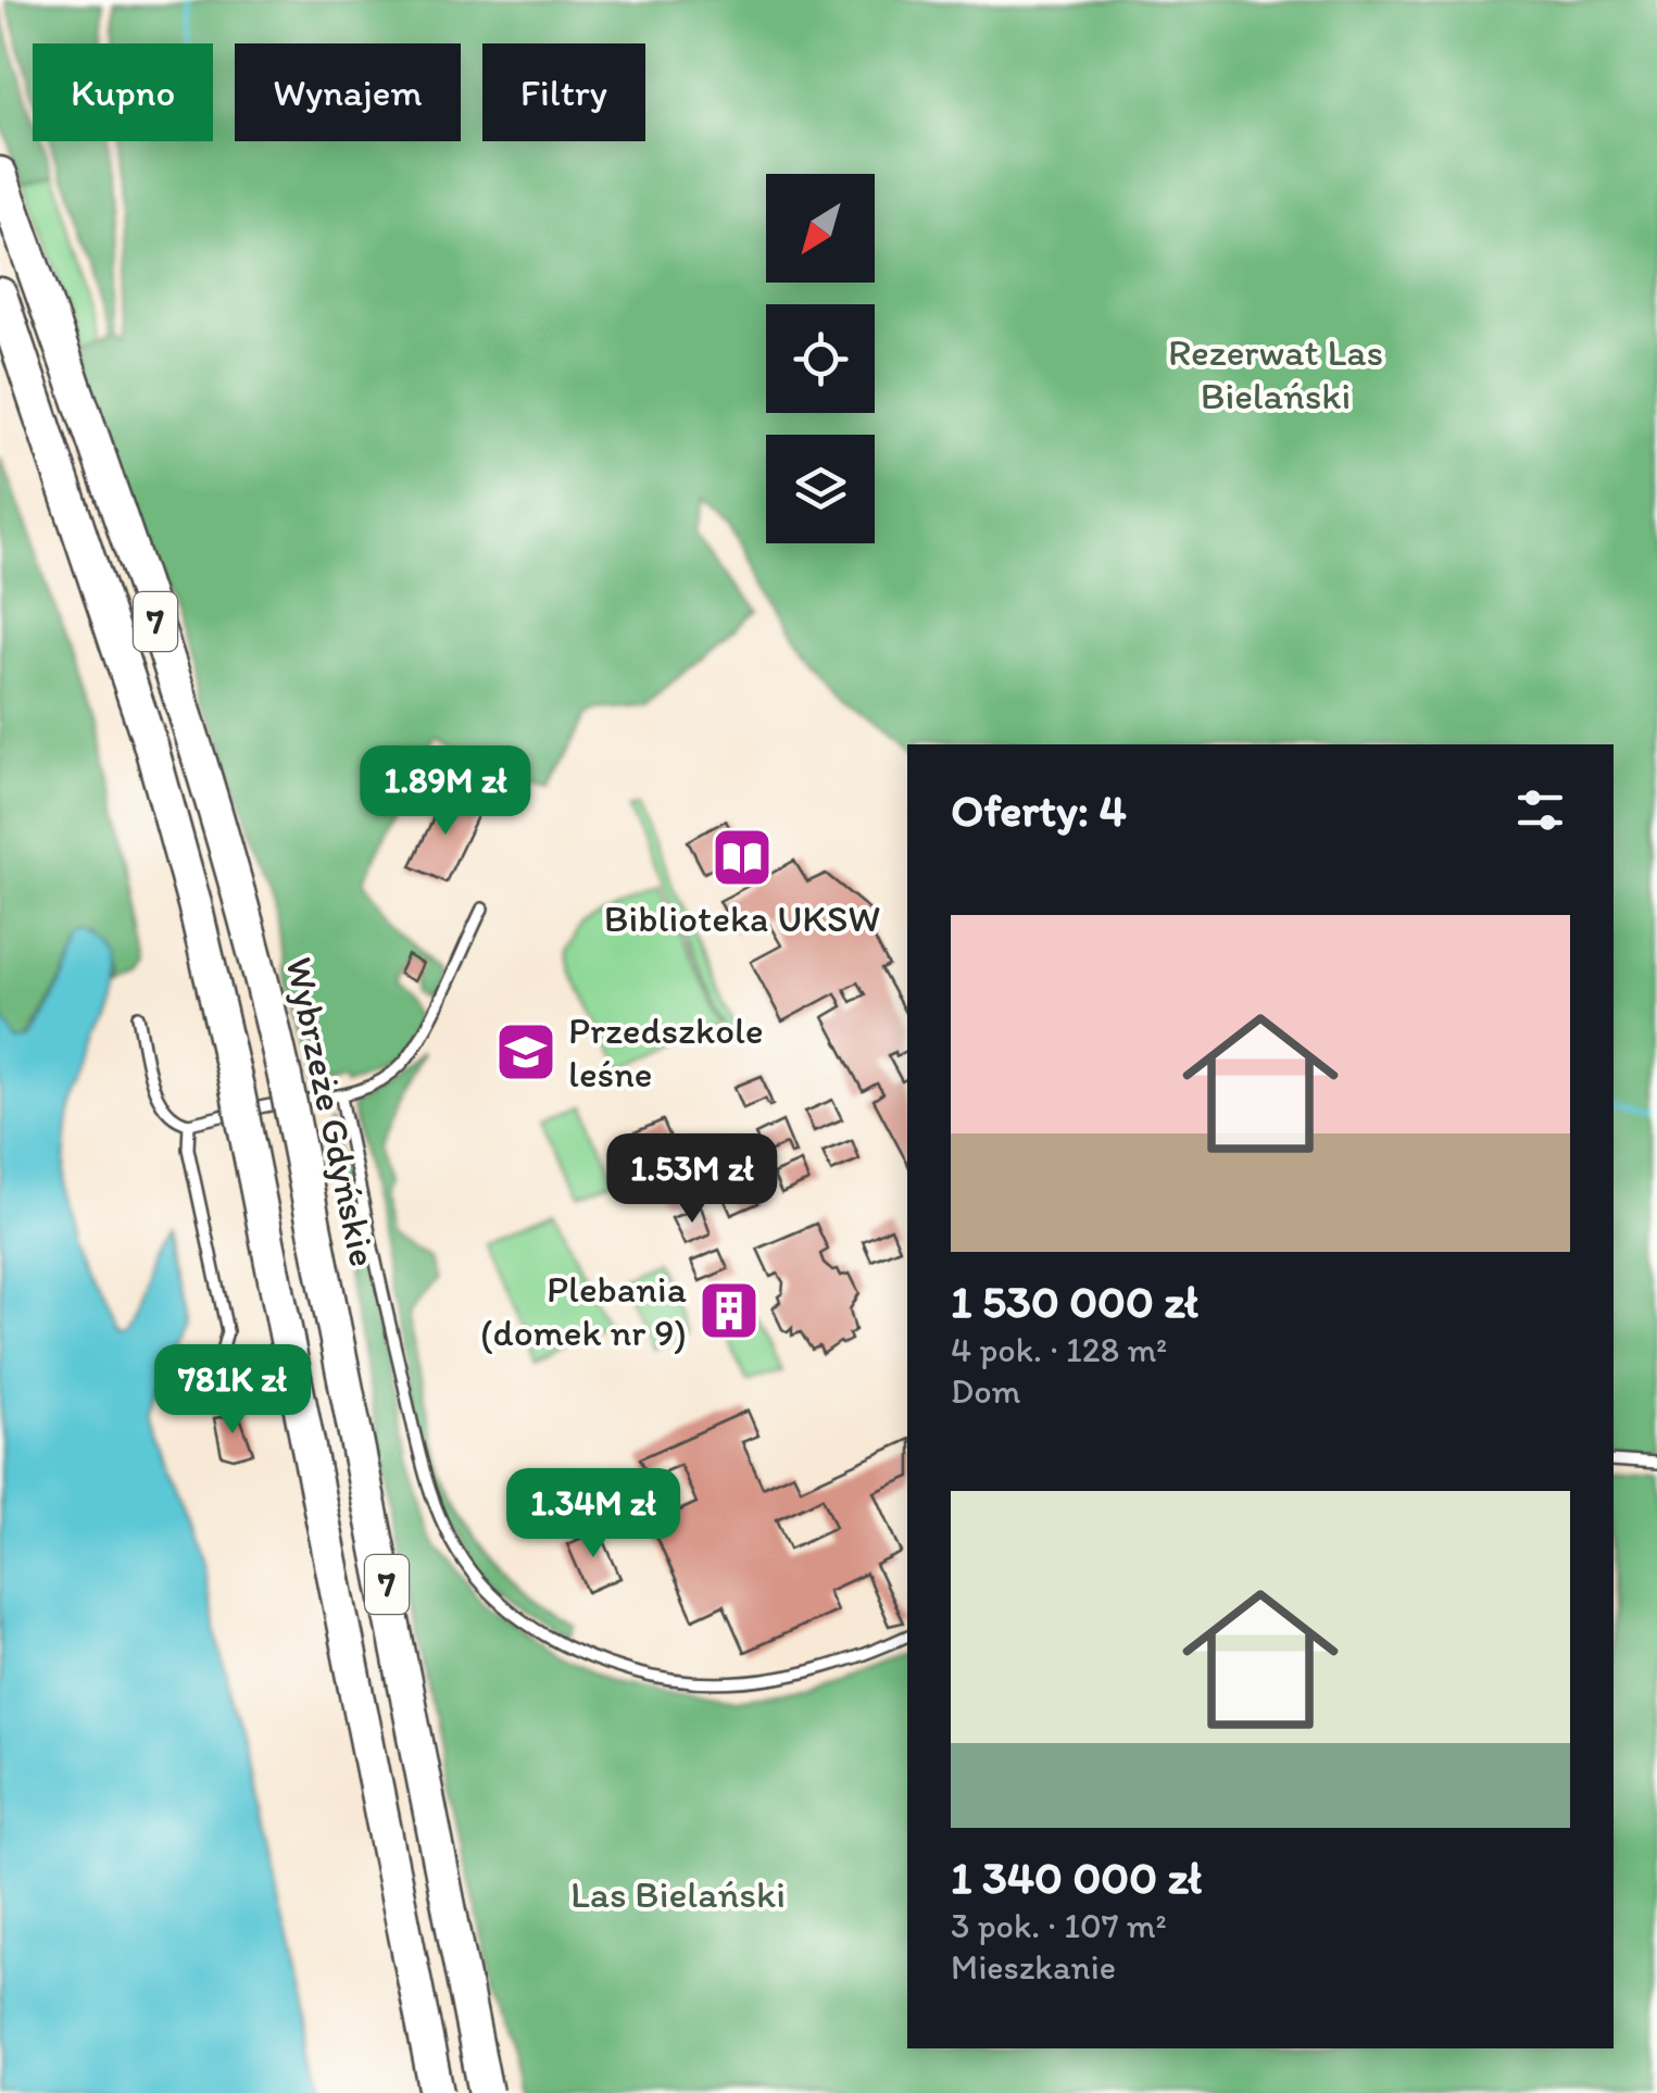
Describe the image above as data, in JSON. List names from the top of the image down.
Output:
{
  "streets": {
    "highway": ["7", "Wybrzeże Gdyńskie"]
  },
  "parks": ["Rezerwat Las Bielański", "Las Bielański"],
  "places": {
    "library": ["Biblioteka UKSW"],
    "school or university": ["Przedszkole leśne"],
    "building": ["Plebania (domek nr 9)"]
  },
  "north": "bottom left",
  "page": {
    "chip": ["Kupno", "Wynajem", "Filtry"],
    "heading": "Oferty: 4",
    "price": [
      "1.89M zł",
      "1.53M zł",
      "781K zł",
      "1.34M zł"
    ],
    "list": [
      {
        "name": "1 530 000 zł",
        "note": "4 pok. · 128 m² · Dom"
      },
      {
        "name": "1 340 000 zł",
        "note": "3 pok. · 107 m² · Mieszkanie"
      }
    ]
  }
}
